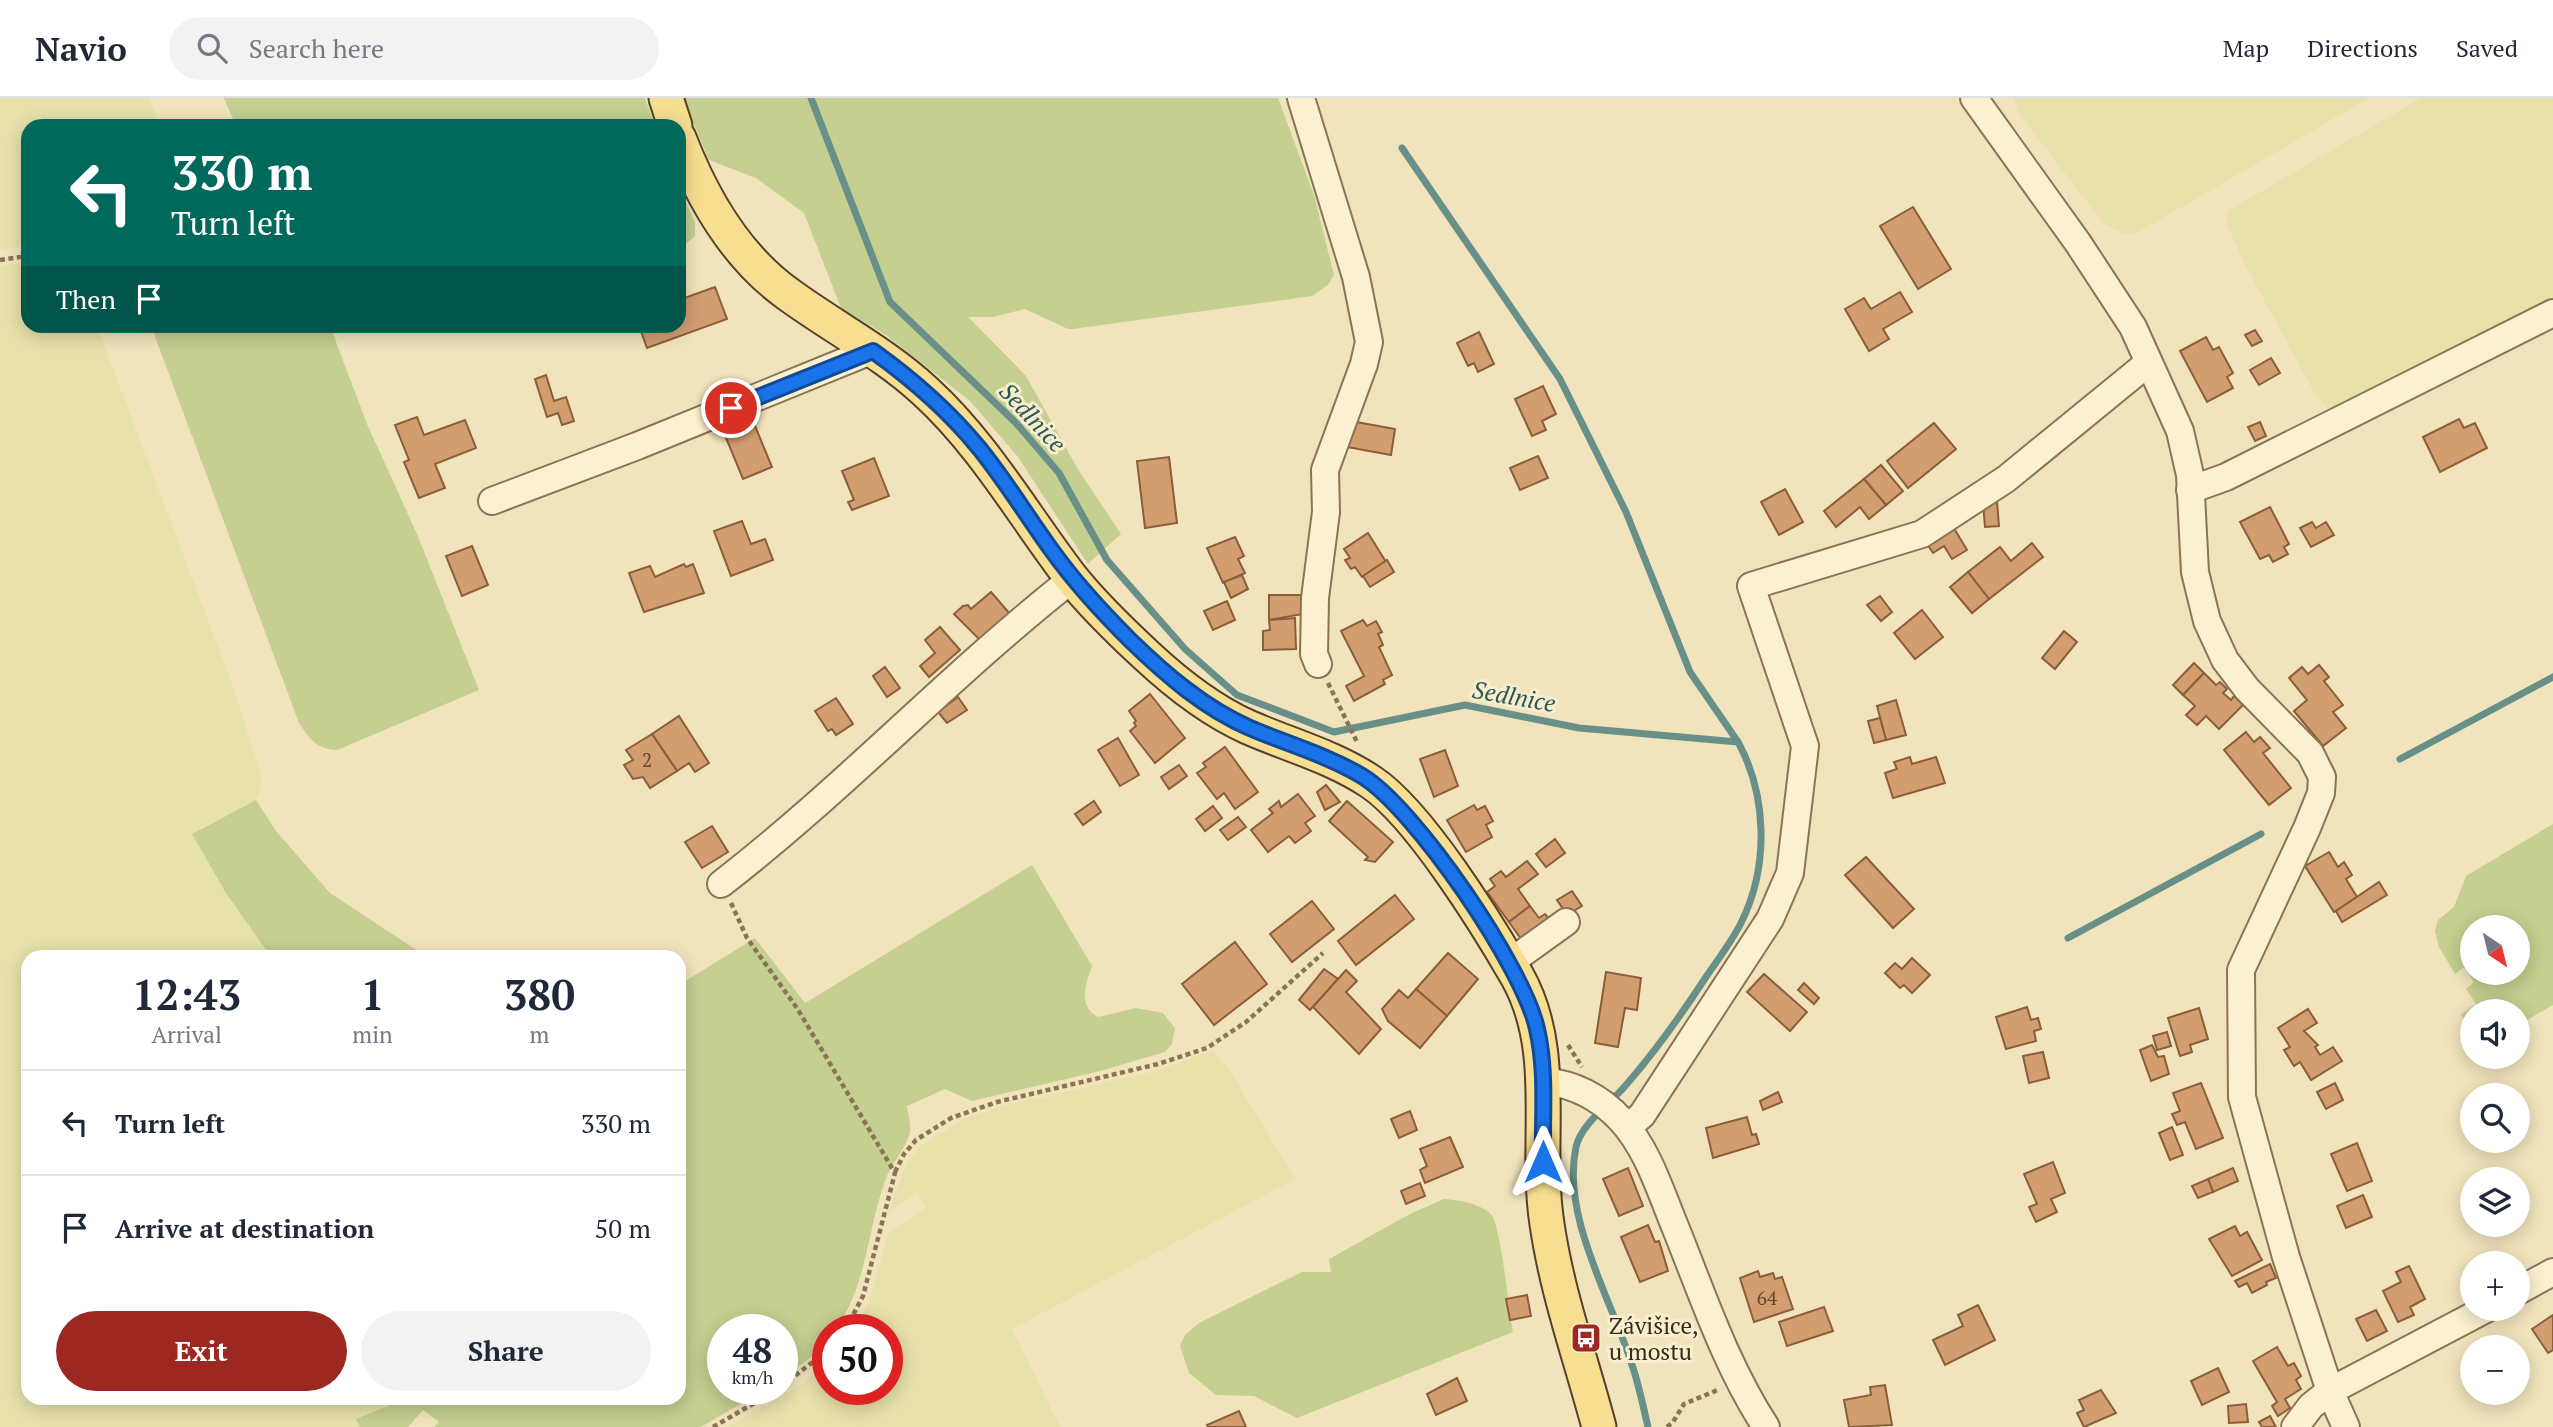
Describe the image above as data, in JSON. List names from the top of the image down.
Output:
{
  "water": ["Sedlnice"],
  "places": {
    "bus stop": ["Závišice, u mostu"]
  },
  "house_numbers": ["2", "64"],
  "north": "bottom right",
  "page": {
    "header": "Navio",
    "search": "Search here",
    "nav": ["Map", "Directions", "Saved"],
    "turn": ["330 m", "Turn left"],
    "then": "Then",
    "map_buttons": ["+", "−"],
    "eta": [
      "12:43",
      "Arrival",
      "1",
      "min",
      "380",
      "m"
    ],
    "list": [
      {
        "name": "Turn left",
        "value": "330 m"
      },
      {
        "name": "Arrive at destination",
        "value": "50 m"
      }
    ],
    "buttons": ["Exit", "Share"],
    "speed": "48 km/h",
    "limit": "50"
  }
}
